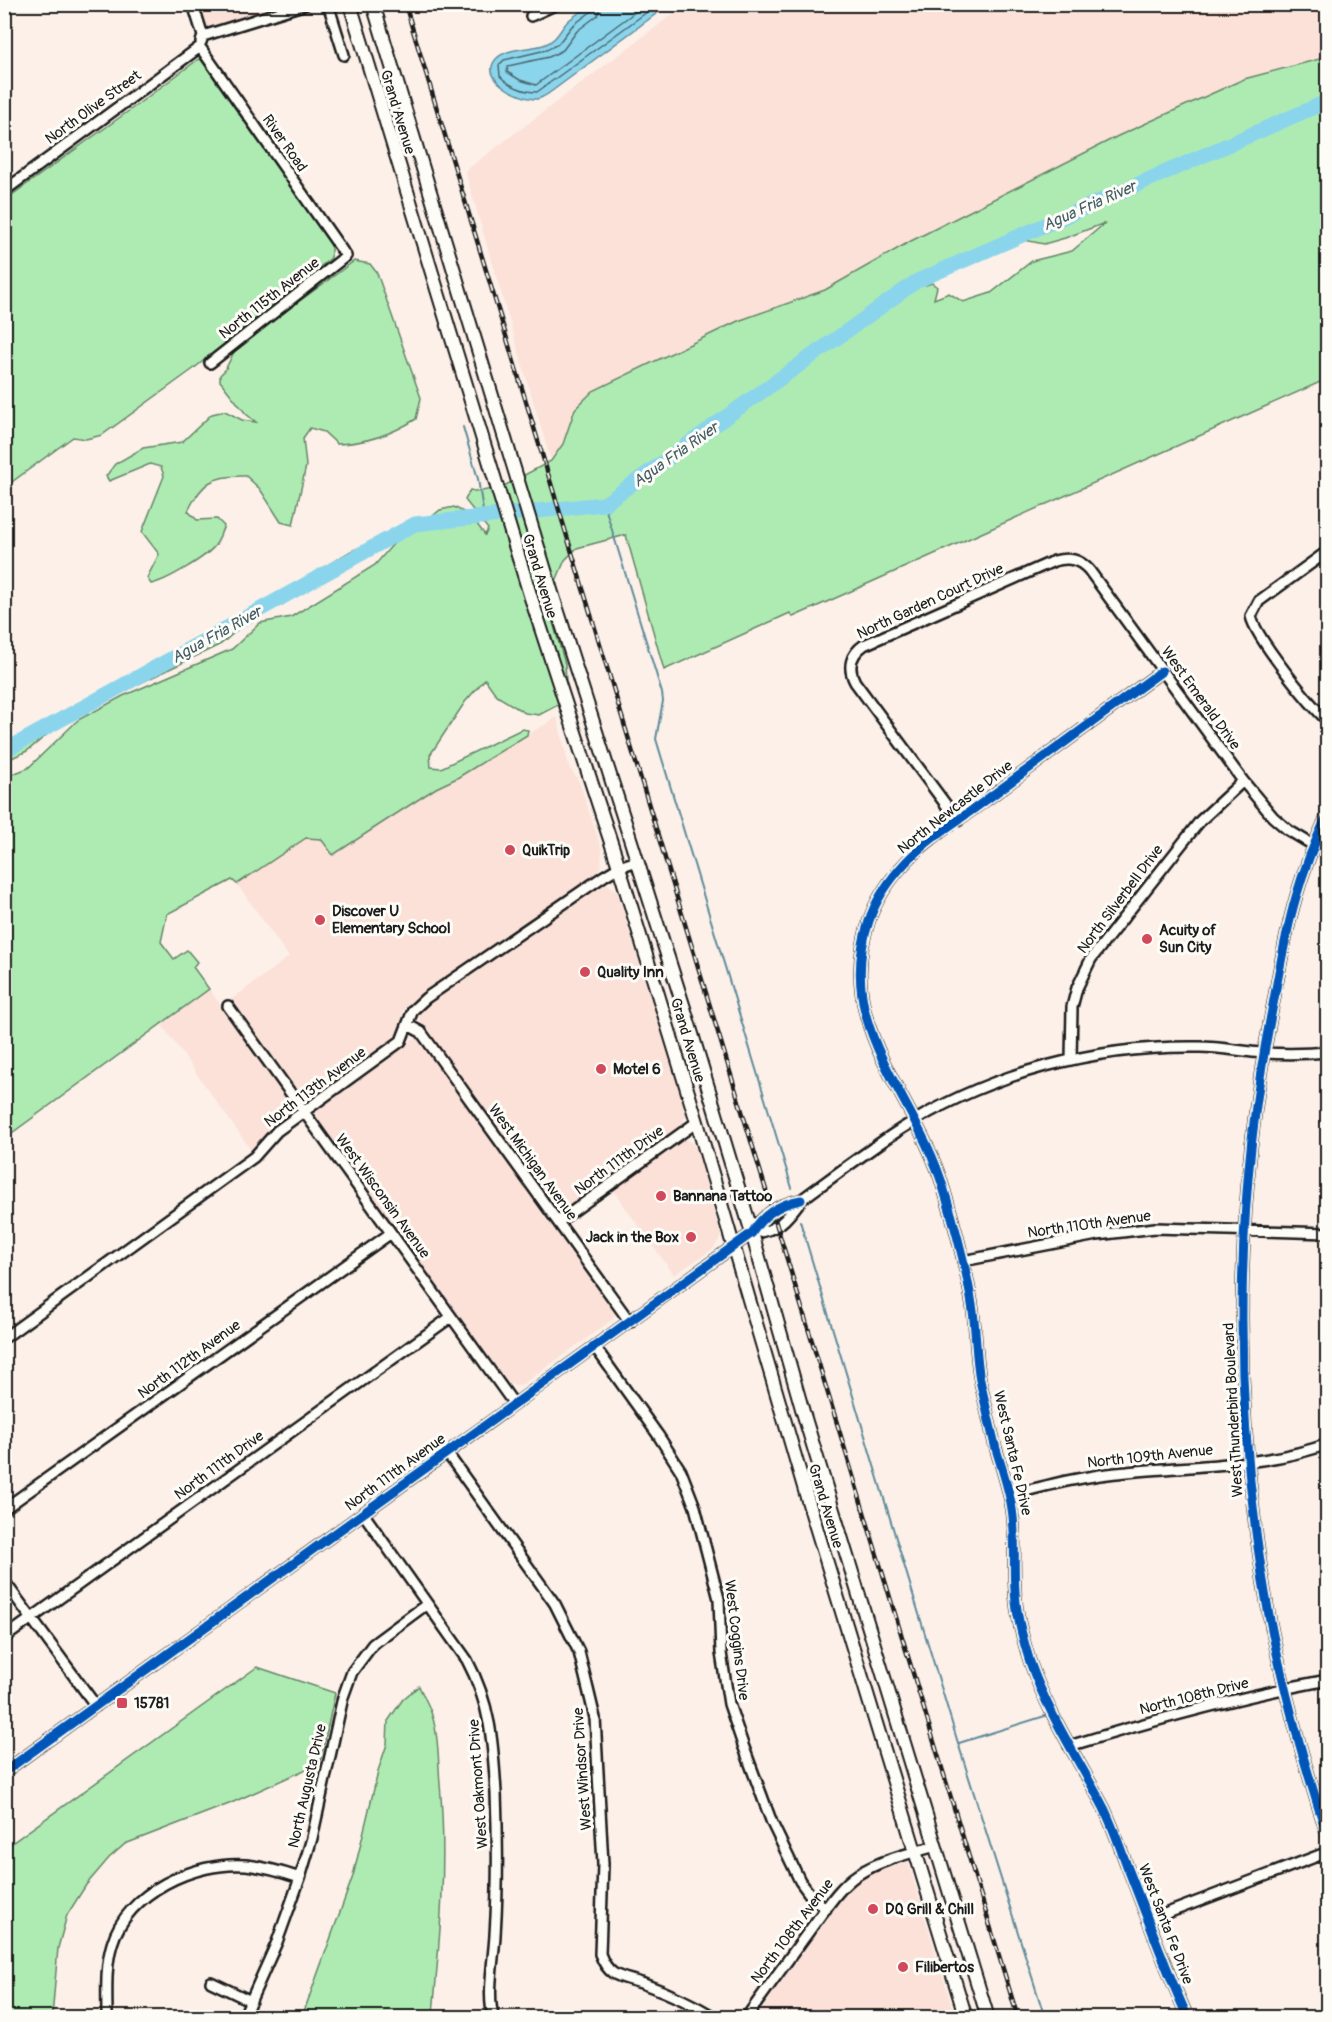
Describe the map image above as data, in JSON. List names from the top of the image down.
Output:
{
  "streets": {
    "highway": ["Grand Avenue"],
    "street": [
      "North Olive Street",
      "River Road",
      "North 115th Avenue",
      "North Garden Court Drive",
      "West Emerald Drive",
      "North Newcastle Drive",
      "North Silverbell Drive",
      "North 113th Avenue",
      "North 111th Drive",
      "West Michigan Avenue",
      "West Wisconsin Avenue",
      "North 110th Avenue",
      "North 112th Avenue",
      "West Thunderbird Boulevard",
      "West Santa Fe Drive",
      "North 109th Avenue",
      "North 111th Avenue",
      "West Coggins Drive",
      "North 108th Drive",
      "West Windsor Drive",
      "West Oakmont Drive",
      "North Augusta Drive",
      "North 108th Avenue"
    ]
  },
  "crossings": [
    ["North Olive Street", "River Road"],
    ["Grand Avenue", "North 113th Avenue"],
    ["Grand Avenue", "North 111th Drive"],
    ["Grand Avenue", "North 111th Avenue"],
    ["Grand Avenue", "North 108th Avenue"],
    ["River Road", "North 115th Avenue"],
    ["North Garden Court Drive", "West Emerald Drive"],
    ["North Garden Court Drive", "North Newcastle Drive"],
    ["West Emerald Drive", "North Newcastle Drive"],
    ["West Emerald Drive", "North Silverbell Drive"],
    ["West Emerald Drive", "West Thunderbird Boulevard"],
    ["North Newcastle Drive", "West Santa Fe Drive"],
    ["North Newcastle Drive", "North 111th Avenue"],
    ["North Silverbell Drive", "North 111th Avenue"],
    ["North 113th Avenue", "West Michigan Avenue"],
    ["North 113th Avenue", "West Wisconsin Avenue"],
    ["North 111th Drive", "West Michigan Avenue"],
    ["North 111th Drive", "West Wisconsin Avenue"],
    ["West Michigan Avenue", "North 111th Avenue"],
    ["West Wisconsin Avenue", "North 112th Avenue"],
    ["West Wisconsin Avenue", "North 111th Avenue"],
    ["North 110th Avenue", "West Thunderbird Boulevard"],
    ["North 110th Avenue", "West Santa Fe Drive"],
    ["West Thunderbird Boulevard", "North 109th Avenue"],
    ["West Thunderbird Boulevard", "North 111th Avenue"],
    ["West Thunderbird Boulevard", "North 108th Drive"],
    ["West Santa Fe Drive", "North 109th Avenue"],
    ["West Santa Fe Drive", "North 111th Avenue"],
    ["West Santa Fe Drive", "North 108th Drive"],
    ["North 111th Avenue", "West Coggins Drive"],
    ["North 111th Avenue", "West Windsor Drive"],
    ["North 111th Avenue", "West Oakmont Drive"],
    ["West Coggins Drive", "North 108th Avenue"],
    ["West Oakmont Drive", "North Augusta Drive"]
  ],
  "water": ["Agua Fria River"],
  "places": {
    "other": [
      "QuikTrip",
      "Discover U Elementary School",
      "Acuity of Sun City",
      "Quality Inn",
      "Motel 6",
      "Bannana Tattoo",
      "Jack in the Box",
      "DQ Grill & Chill",
      "Filibertos"
    ],
    "transit": ["15781"]
  }
}
